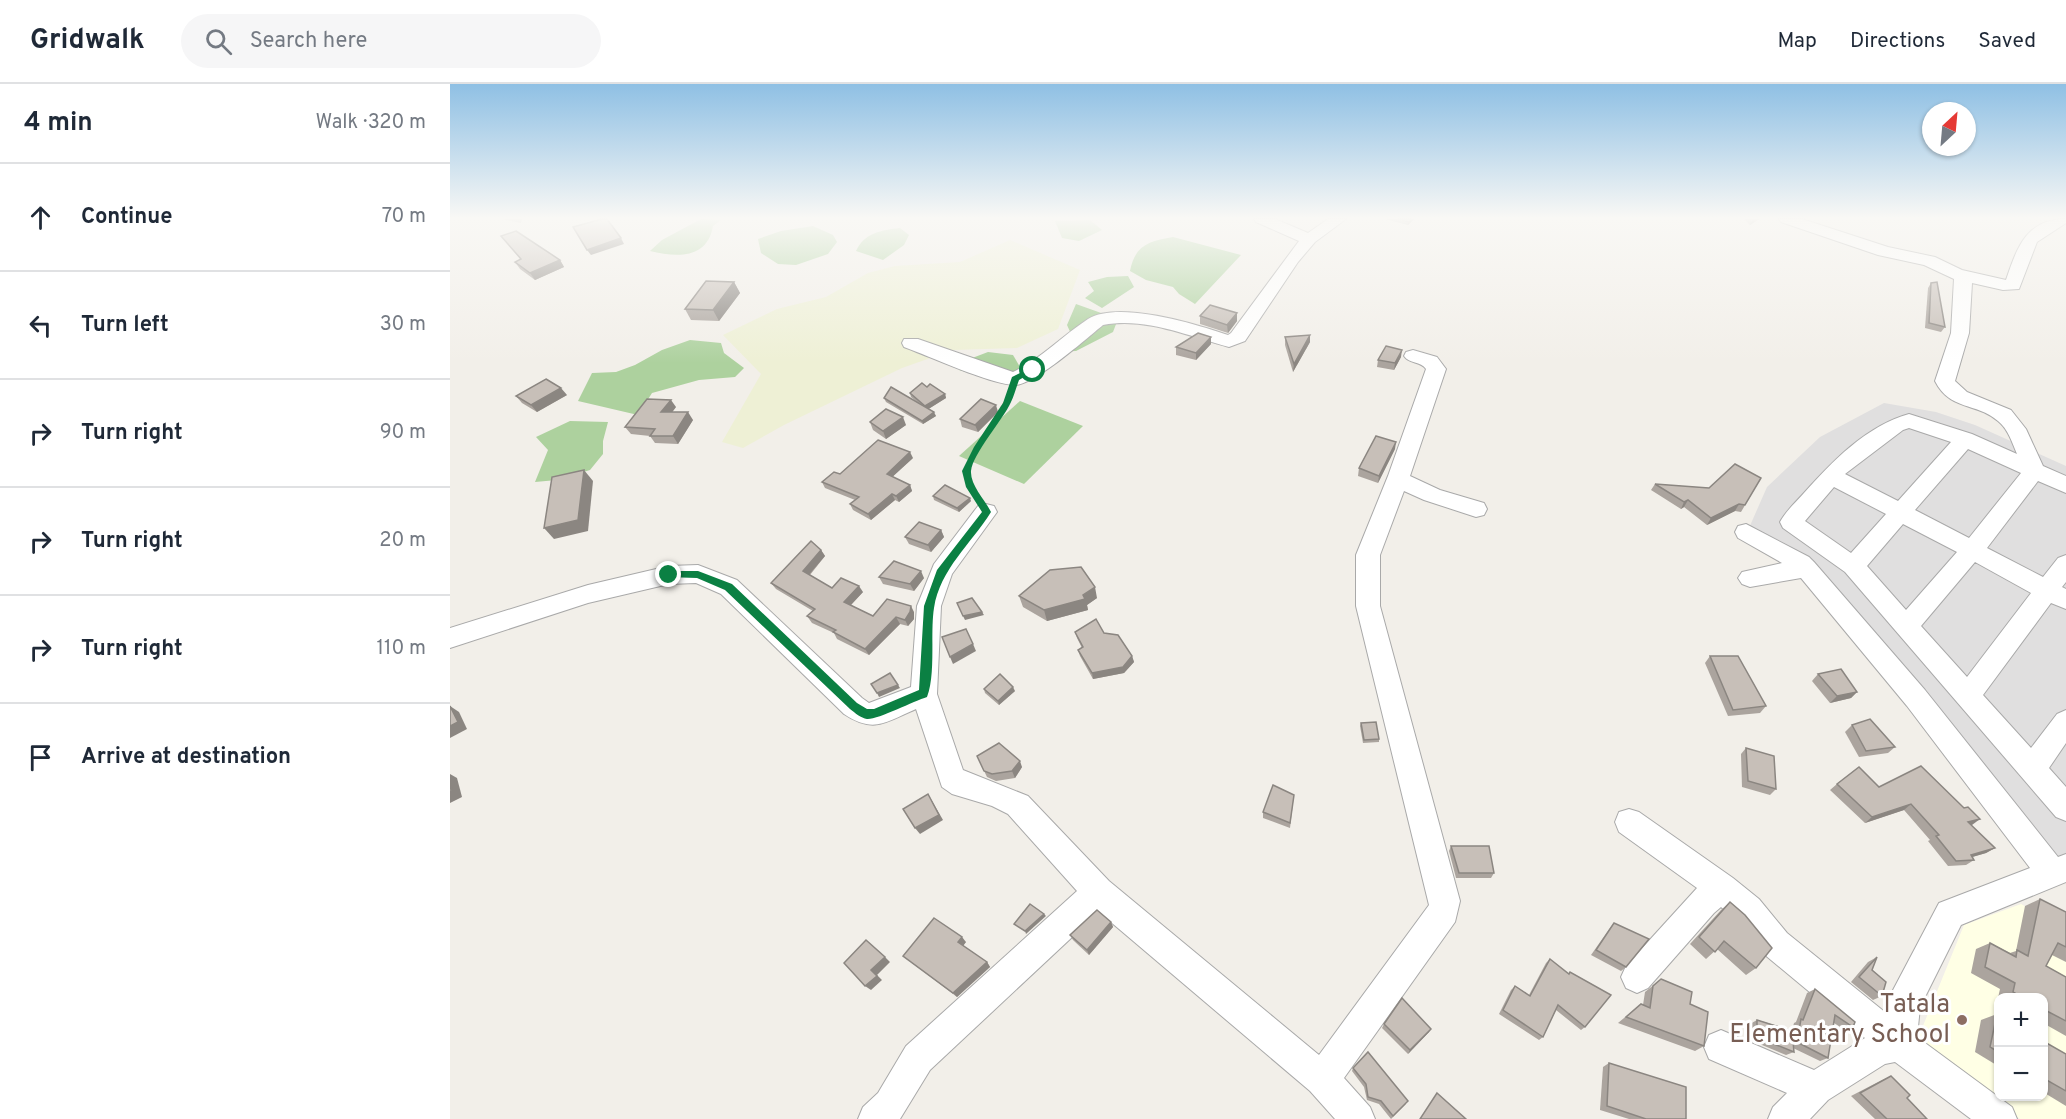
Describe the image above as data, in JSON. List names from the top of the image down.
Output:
{
  "places": ["Tatala Elementary School"],
  "north": "top right",
  "page": {
    "header": "Gridwalk",
    "search": "Search here",
    "nav": ["Map", "Directions", "Saved"],
    "heading": ["4 min", "Walk · 320 m"],
    "list": [
      ["Continue", "70 m"],
      ["Turn left", "30 m"],
      ["Turn right", "90 m"],
      ["Turn right", "20 m"],
      ["Turn right", "110 m"],
      "Arrive at destination"
    ],
    "map_buttons": ["+", "−"]
  }
}
